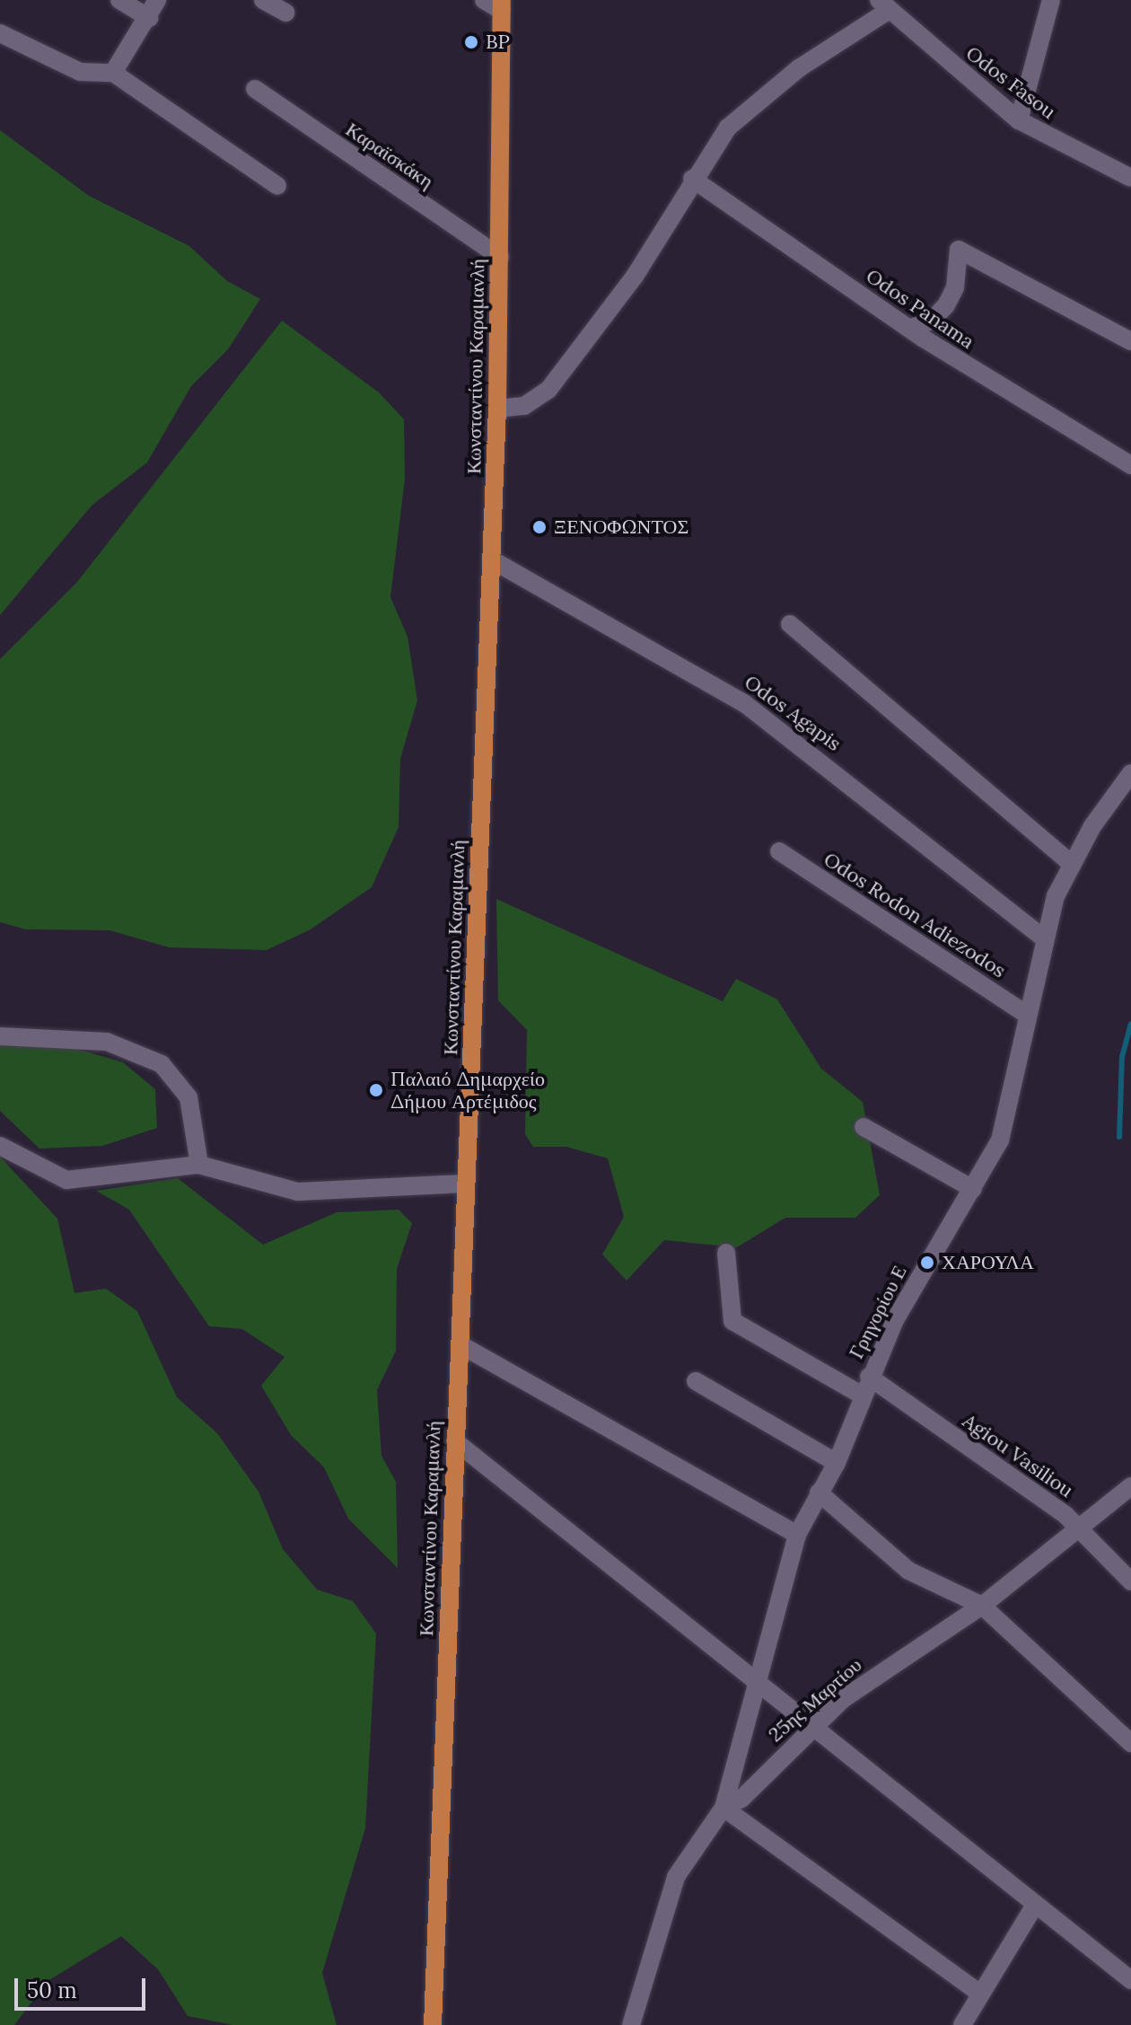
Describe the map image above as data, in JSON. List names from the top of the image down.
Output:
{
  "streets": {
    "main road": ["Κωνσταντίνου Καραμανλή"],
    "street": [
      "Odos Fasou",
      "Καραϊσκάκη",
      "Odos Panama",
      "Odos Agapis",
      "Odos Rodon Adiezodos",
      "Γρηγορίου Ε",
      "Agiou Vasiliou",
      "25ης Μαρτίου"
    ]
  },
  "crossings": [
    ["Καραϊσκάκη", "Κωνσταντίνου Καραμανλή"],
    ["Κωνσταντίνου Καραμανλή", "Odos Agapis"],
    ["Odos Agapis", "Γρηγορίου Ε"],
    ["Odos Rodon Adiezodos", "Γρηγορίου Ε"],
    ["Γρηγορίου Ε", "Agiou Vasiliou"],
    ["Γρηγορίου Ε", "25ης Μαρτίου"],
    ["Agiou Vasiliou", "25ης Μαρτίου"]
  ],
  "places": [
    "BP",
    "ΞΕΝΟΦΩΝΤΟΣ",
    "Παλαιό Δημαρχείο Δήμου Αρτέμιδος",
    "ΧΑΡΟΥΛΑ"
  ],
  "scale_bar": "50 m"
}
